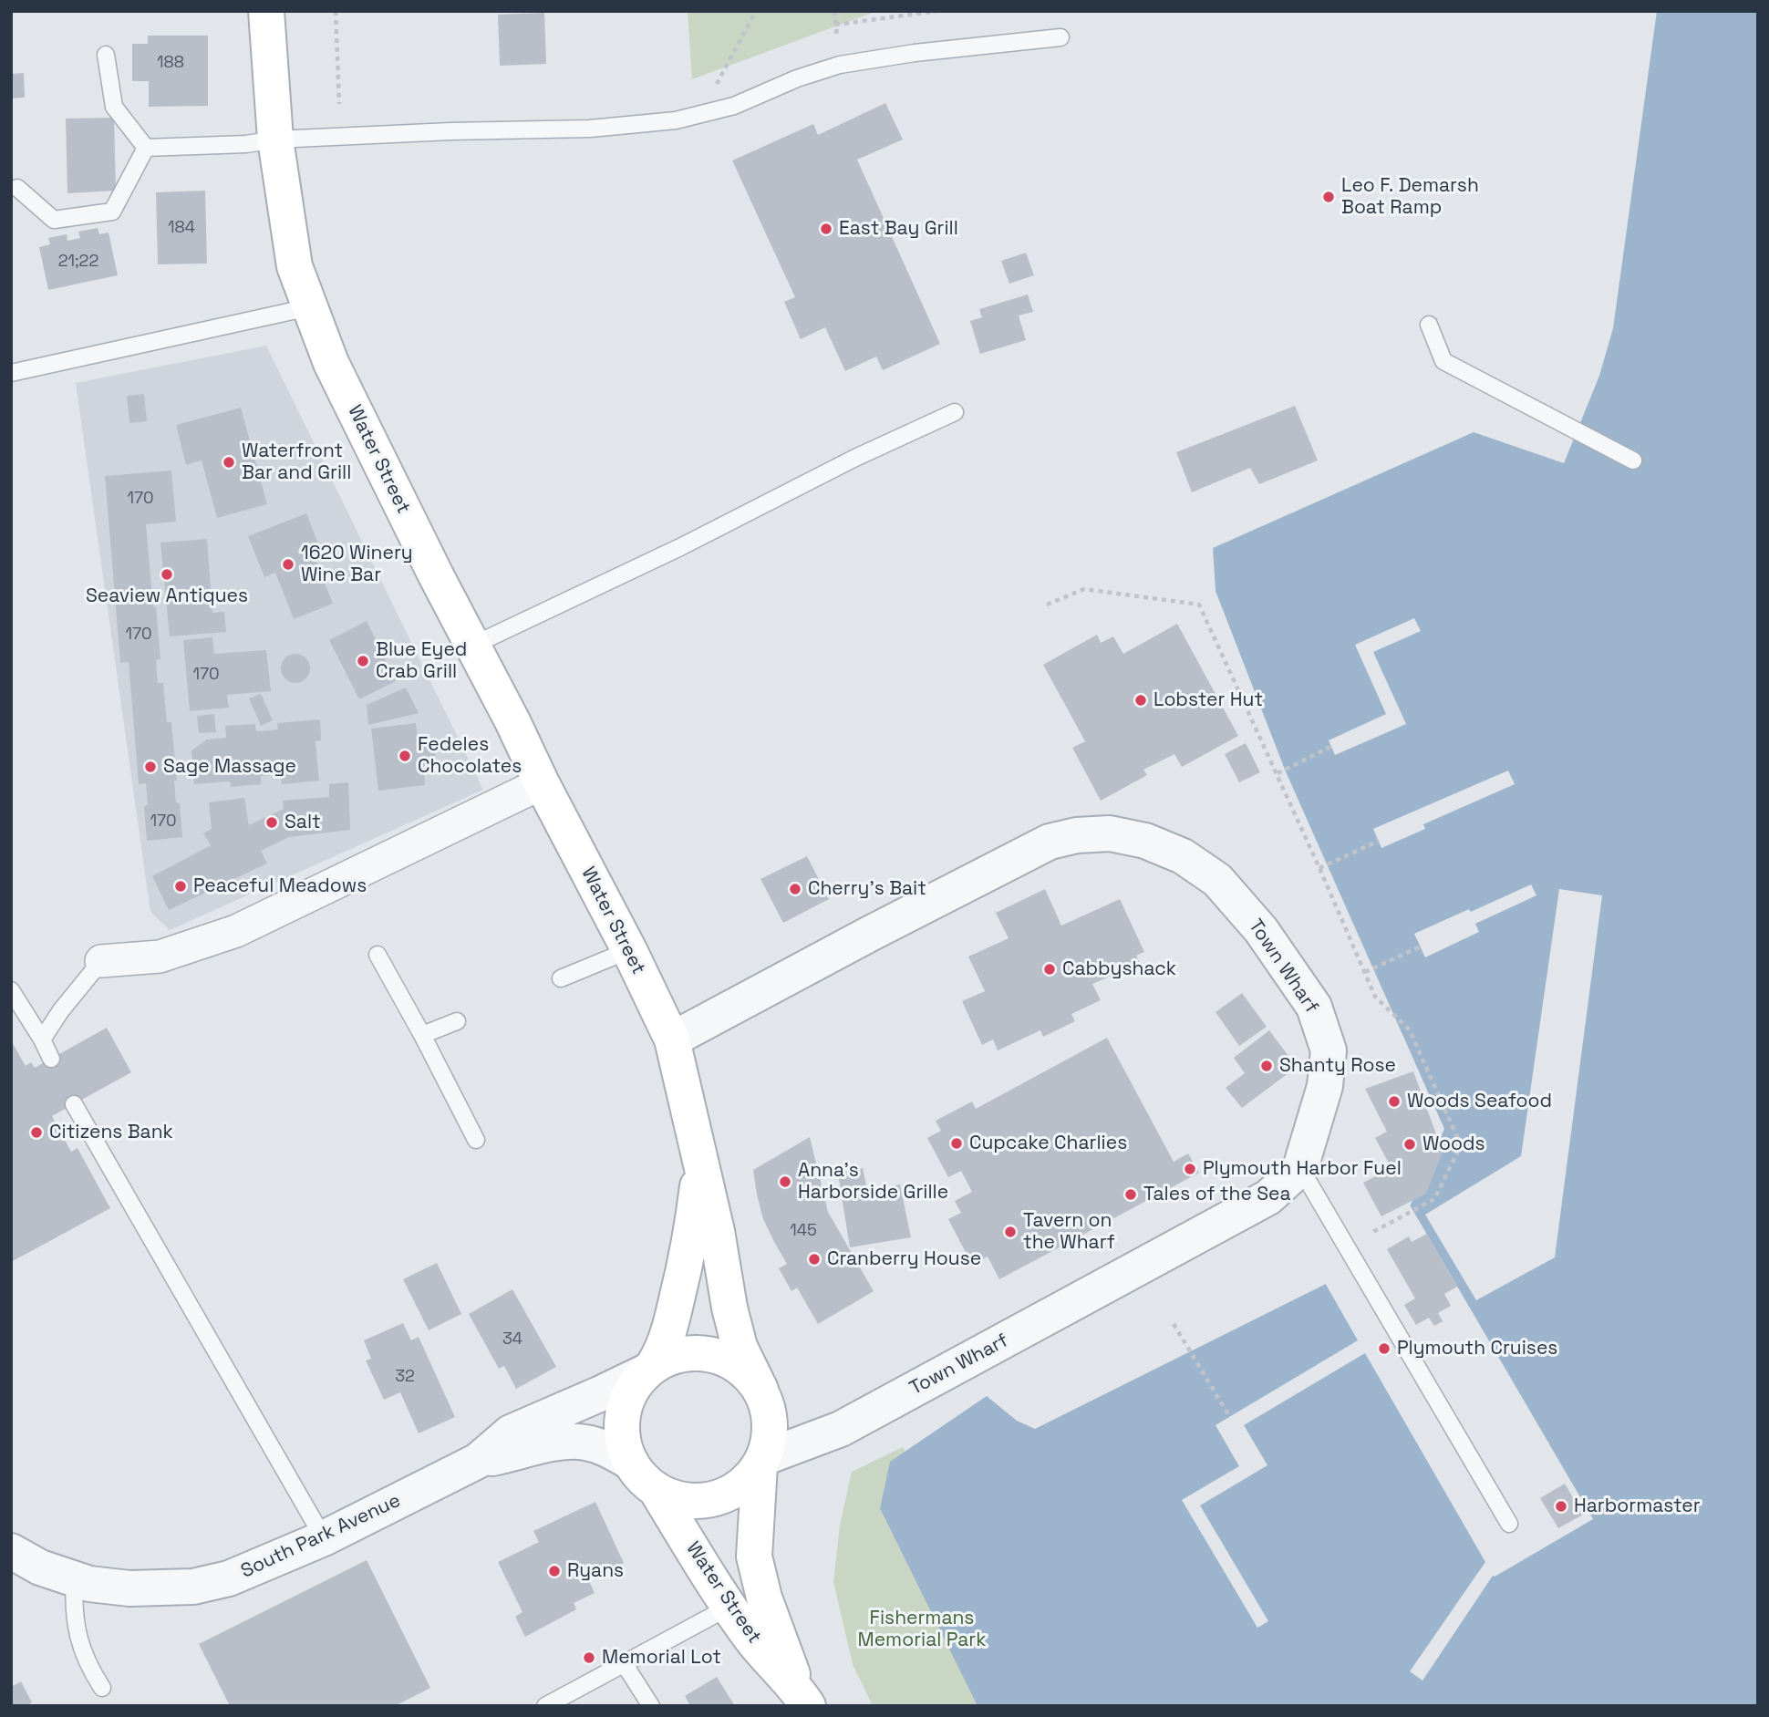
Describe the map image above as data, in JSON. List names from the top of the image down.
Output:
{
  "streets": {
    "main road": ["Water Street"],
    "street": ["Town Wharf", "South Park Avenue"]
  },
  "crossings": [
    ["Water Street", "Town Wharf"],
    ["Water Street", "South Park Avenue"],
    ["Town Wharf", "South Park Avenue"]
  ],
  "parks": ["Fishermans Memorial Park"],
  "places": [
    "Leo F. Demarsh Boat Ramp",
    "East Bay Grill",
    "Waterfront Bar and Grill",
    "1620 Winery Wine Bar",
    "Seaview Antiques",
    "Blue Eyed Crab Grill",
    "Lobster Hut",
    "Fedeles Chocolates",
    "Sage Massage",
    "Salt",
    "Peaceful Meadows",
    "Cherry's Bait",
    "Cabbyshack",
    "Shanty Rose",
    "Woods Seafood",
    "Citizens Bank",
    "Cupcake Charlies",
    "Woods",
    "Plymouth Harbor Fuel",
    "Anna's Harborside Grille",
    "Tales of the Sea",
    "Tavern on the Wharf",
    "Cranberry House",
    "Plymouth Cruises",
    "Harbormaster",
    "Ryans",
    "Memorial Lot"
  ],
  "house_numbers": [
    "188",
    "184",
    "21;22",
    "170",
    "170",
    "170",
    "170",
    "145",
    "34",
    "32"
  ]
}
